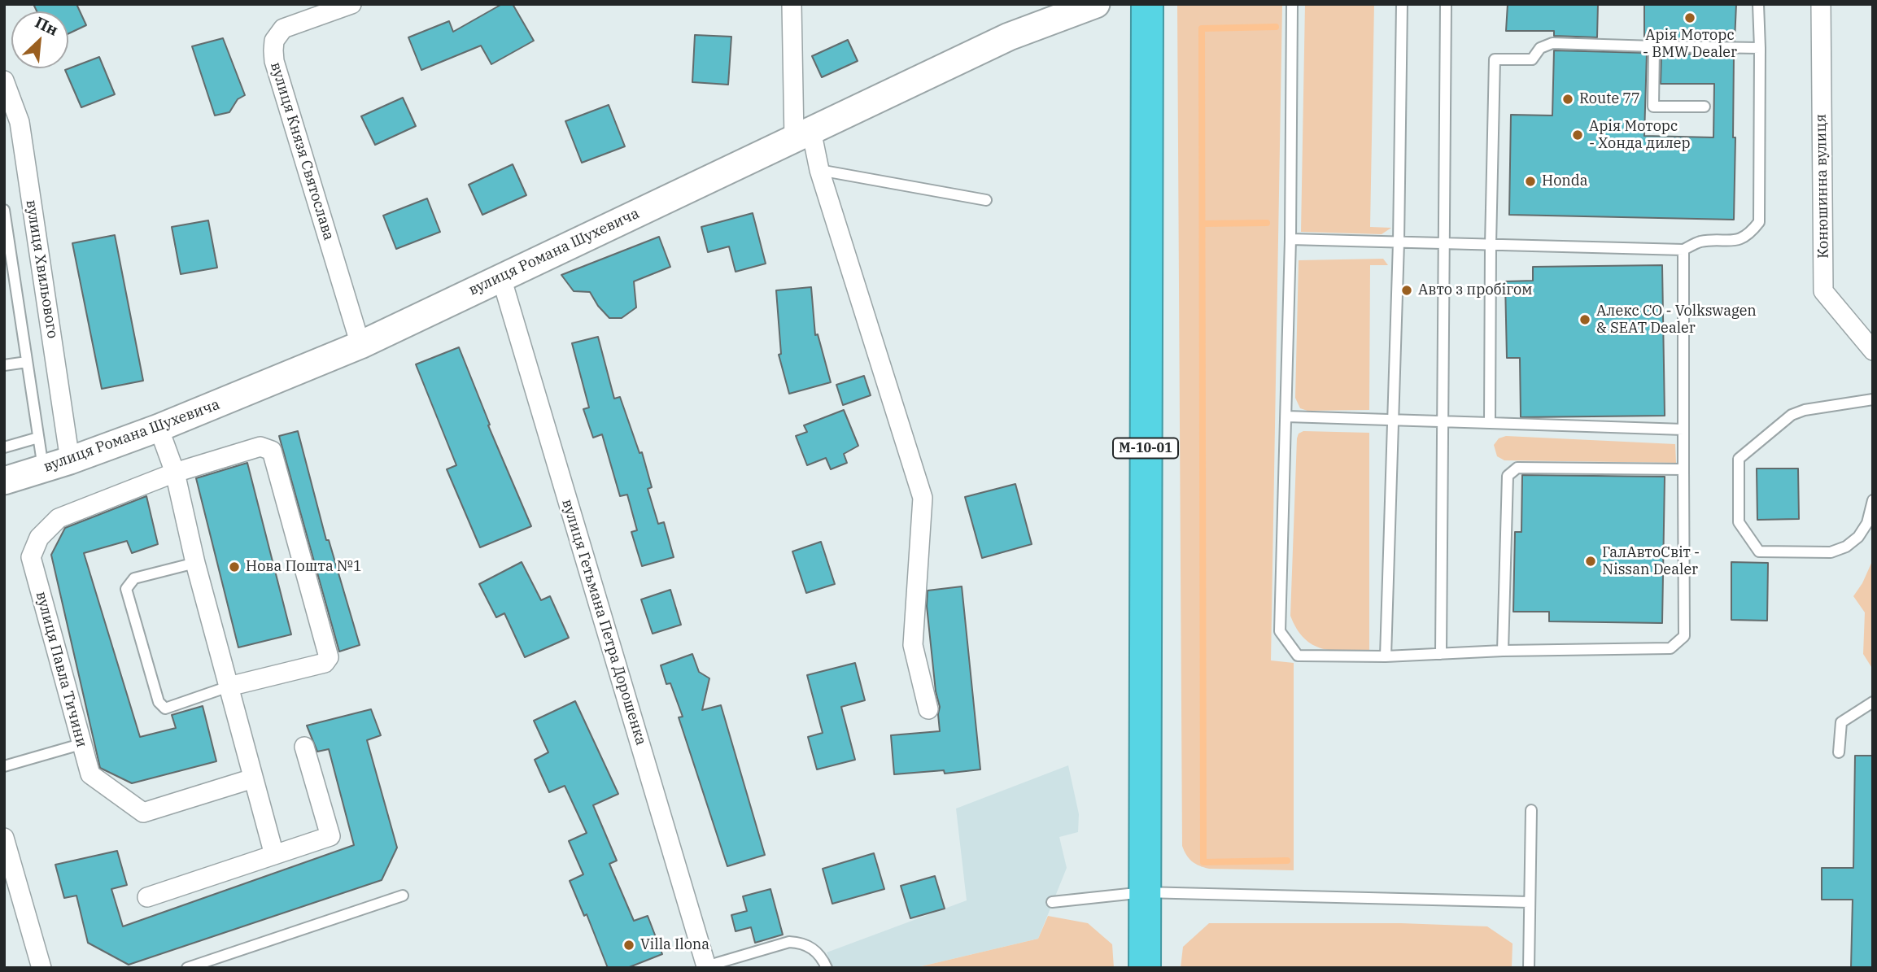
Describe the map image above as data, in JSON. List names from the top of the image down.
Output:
{
  "streets": {
    "highway": ["М-10-01"],
    "main road": ["вулиця Романа Шухевича"],
    "street": [
      "вулиця Князя Святослава",
      "Конюшинна вулиця",
      "вулиця Хвильового",
      "вулиця Гетьмана Петра Дорошенка",
      "вулиця Павла Тичини"
    ]
  },
  "crossings": [
    ["вулиця Князя Святослава", "вулиця Романа Шухевича"],
    ["вулиця Романа Шухевича", "вулиця Хвильового"],
    ["вулиця Романа Шухевича", "вулиця Гетьмана Петра Дорошенка"]
  ],
  "places": [
    "Арія Моторс - BMW Dealer",
    "Route 77",
    "Арія Моторс - Хонда дилер",
    "Honda",
    "Авто з пробігом",
    "Алекс CO - Volkswagen & SEAT Dealer",
    "ГалАвтоСвіт - Nissan Dealer",
    "Нова Пошта №1",
    "Villa Ilona"
  ],
  "north": "top right"
}
